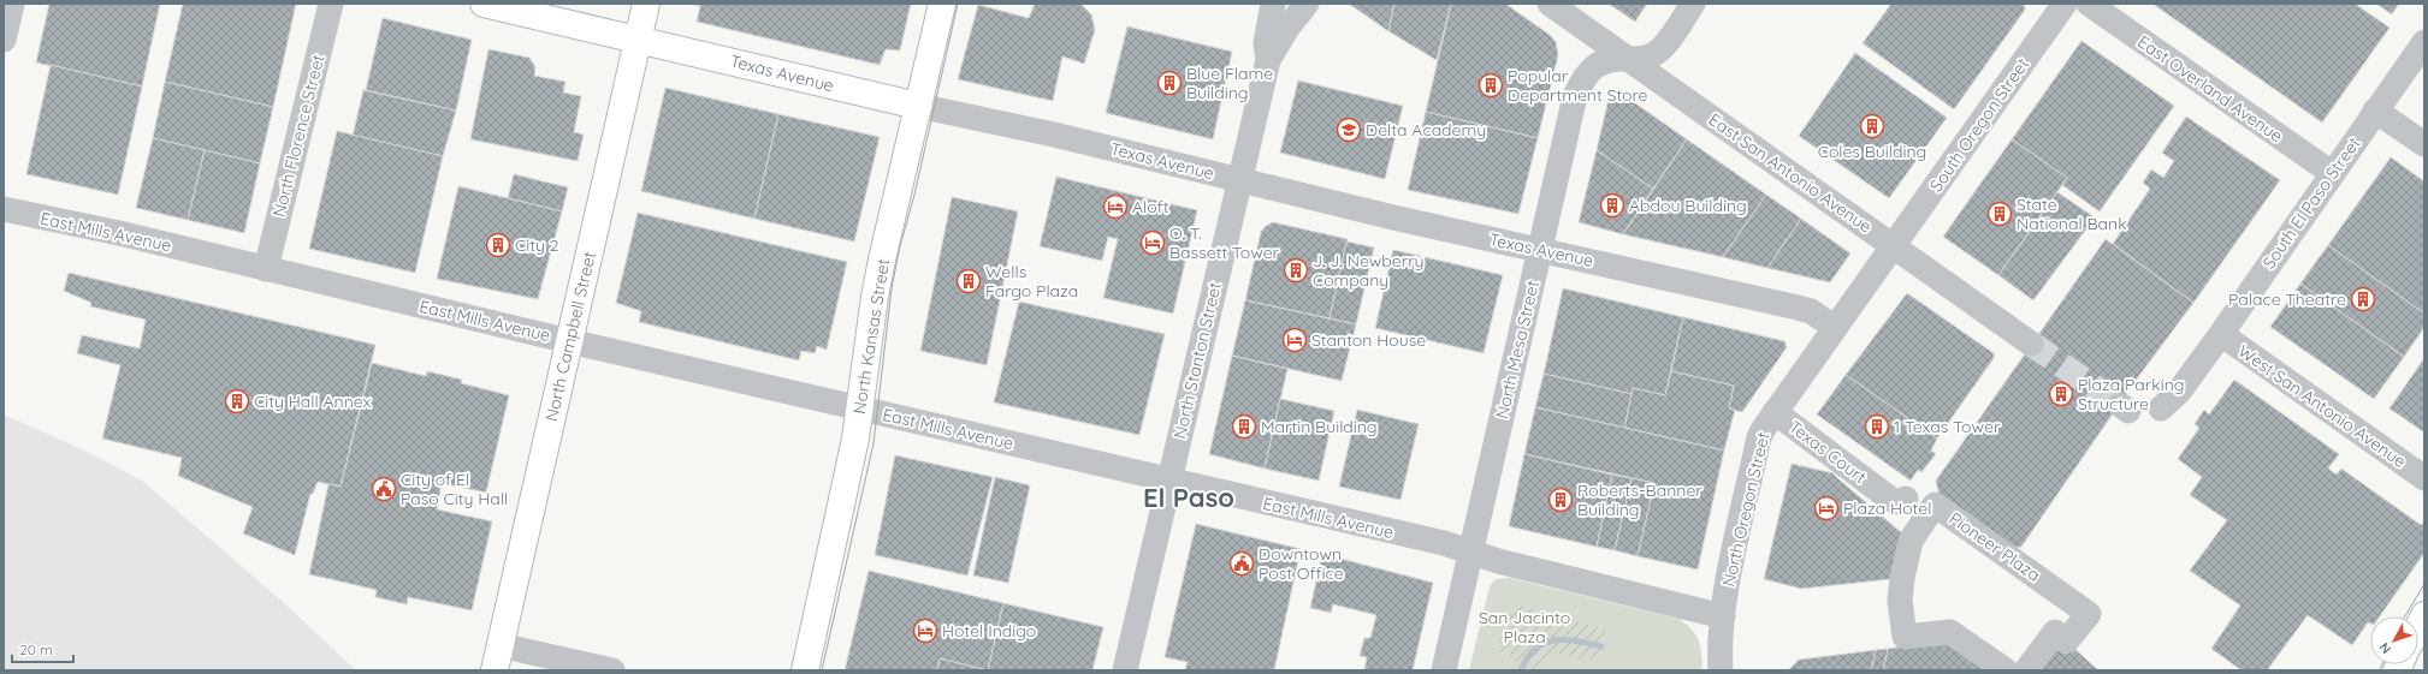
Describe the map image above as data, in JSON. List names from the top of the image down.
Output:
{
  "streets": {
    "main road": ["Texas Avenue", "North Campbell Street", "North Kansas Street"],
    "street": [
      "East Overland Avenue",
      "South Oregon Street",
      "North Florence Street",
      "East San Antonio Avenue",
      "South El Paso Street",
      "East Mills Avenue",
      "North Mesa Street",
      "North Stanton Street",
      "West San Antonio Avenue",
      "Texas Court",
      "North Oregon Street",
      "Pioneer Plaza"
    ]
  },
  "crossings": [
    ["Texas Avenue", "North Campbell Street"],
    ["Texas Avenue", "North Kansas Street"],
    ["Texas Avenue", "North Mesa Street"],
    ["Texas Avenue", "North Stanton Street"],
    ["Texas Avenue", "North Oregon Street"],
    ["East Overland Avenue", "South El Paso Street"],
    ["South Oregon Street", "East San Antonio Avenue"],
    ["South Oregon Street", "North Oregon Street"],
    ["North Florence Street", "East Mills Avenue"],
    ["East San Antonio Avenue", "North Mesa Street"],
    ["East San Antonio Avenue", "North Oregon Street"],
    ["South El Paso Street", "West San Antonio Avenue"],
    ["East Mills Avenue", "North Campbell Street"],
    ["East Mills Avenue", "North Kansas Street"],
    ["East Mills Avenue", "North Mesa Street"],
    ["East Mills Avenue", "North Stanton Street"],
    ["East Mills Avenue", "North Oregon Street"],
    ["Texas Court", "North Oregon Street"]
  ],
  "districts": ["El Paso"],
  "parks": ["San Jacinto Plaza"],
  "places": {
    "building": [
      "Blue Flame Building",
      "Popular Department Store",
      "Coles Building",
      "Abdou Building",
      "State National Bank",
      "City 2",
      "J. J. Newberry Company",
      "Wells Fargo Plaza",
      "Palace Theatre",
      "Plaza Parking Structure",
      "City Hall Annex",
      "Martin Building",
      "1 Texas Tower",
      "Roberts-Banner Building"
    ],
    "school or university": ["Delta Academy"],
    "hotel": [
      "Aloft",
      "O. T. Bassett Tower",
      "Stanton House",
      "Plaza Hotel",
      "Hotel Indigo"
    ],
    "public building": ["City of El Paso City Hall", "Downtown Post Office"]
  },
  "scale_bar": "20 m",
  "north": "bottom left"
}
